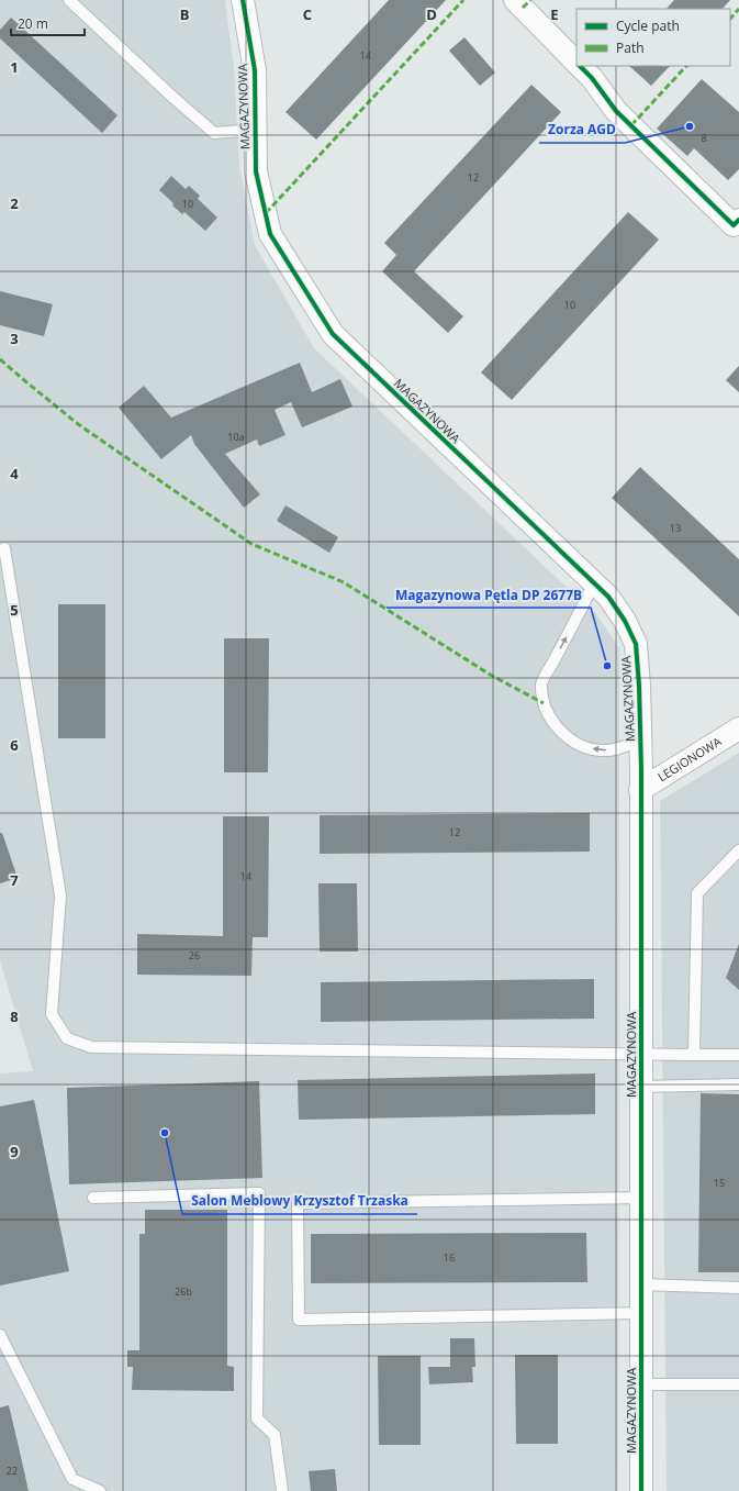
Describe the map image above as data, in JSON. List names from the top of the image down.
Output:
{
  "streets": {
    "street": ["MAGAZYNOWA", "LEGIONOWA"]
  },
  "crossings": [
    ["MAGAZYNOWA", "LEGIONOWA"]
  ],
  "places": ["Zorza AGD", "Magazynowa Pętla DP 2677B", "Salon Meblowy Krzysztof Trzaska"],
  "house_numbers": [
    "14",
    "8",
    "12",
    "10",
    "10",
    "10a",
    "13",
    "12",
    "14",
    "26",
    "15",
    "16",
    "26b",
    "22"
  ],
  "legend": ["Cycle path", "Path"],
  "scale_bar": "20 m",
  "grid": {
    "columns": [
      "B",
      "C",
      "D",
      "E"
    ],
    "rows": [
      "1",
      "2",
      "3",
      "4",
      "5",
      "6",
      "7",
      "8",
      "9"
    ]
  }
}
